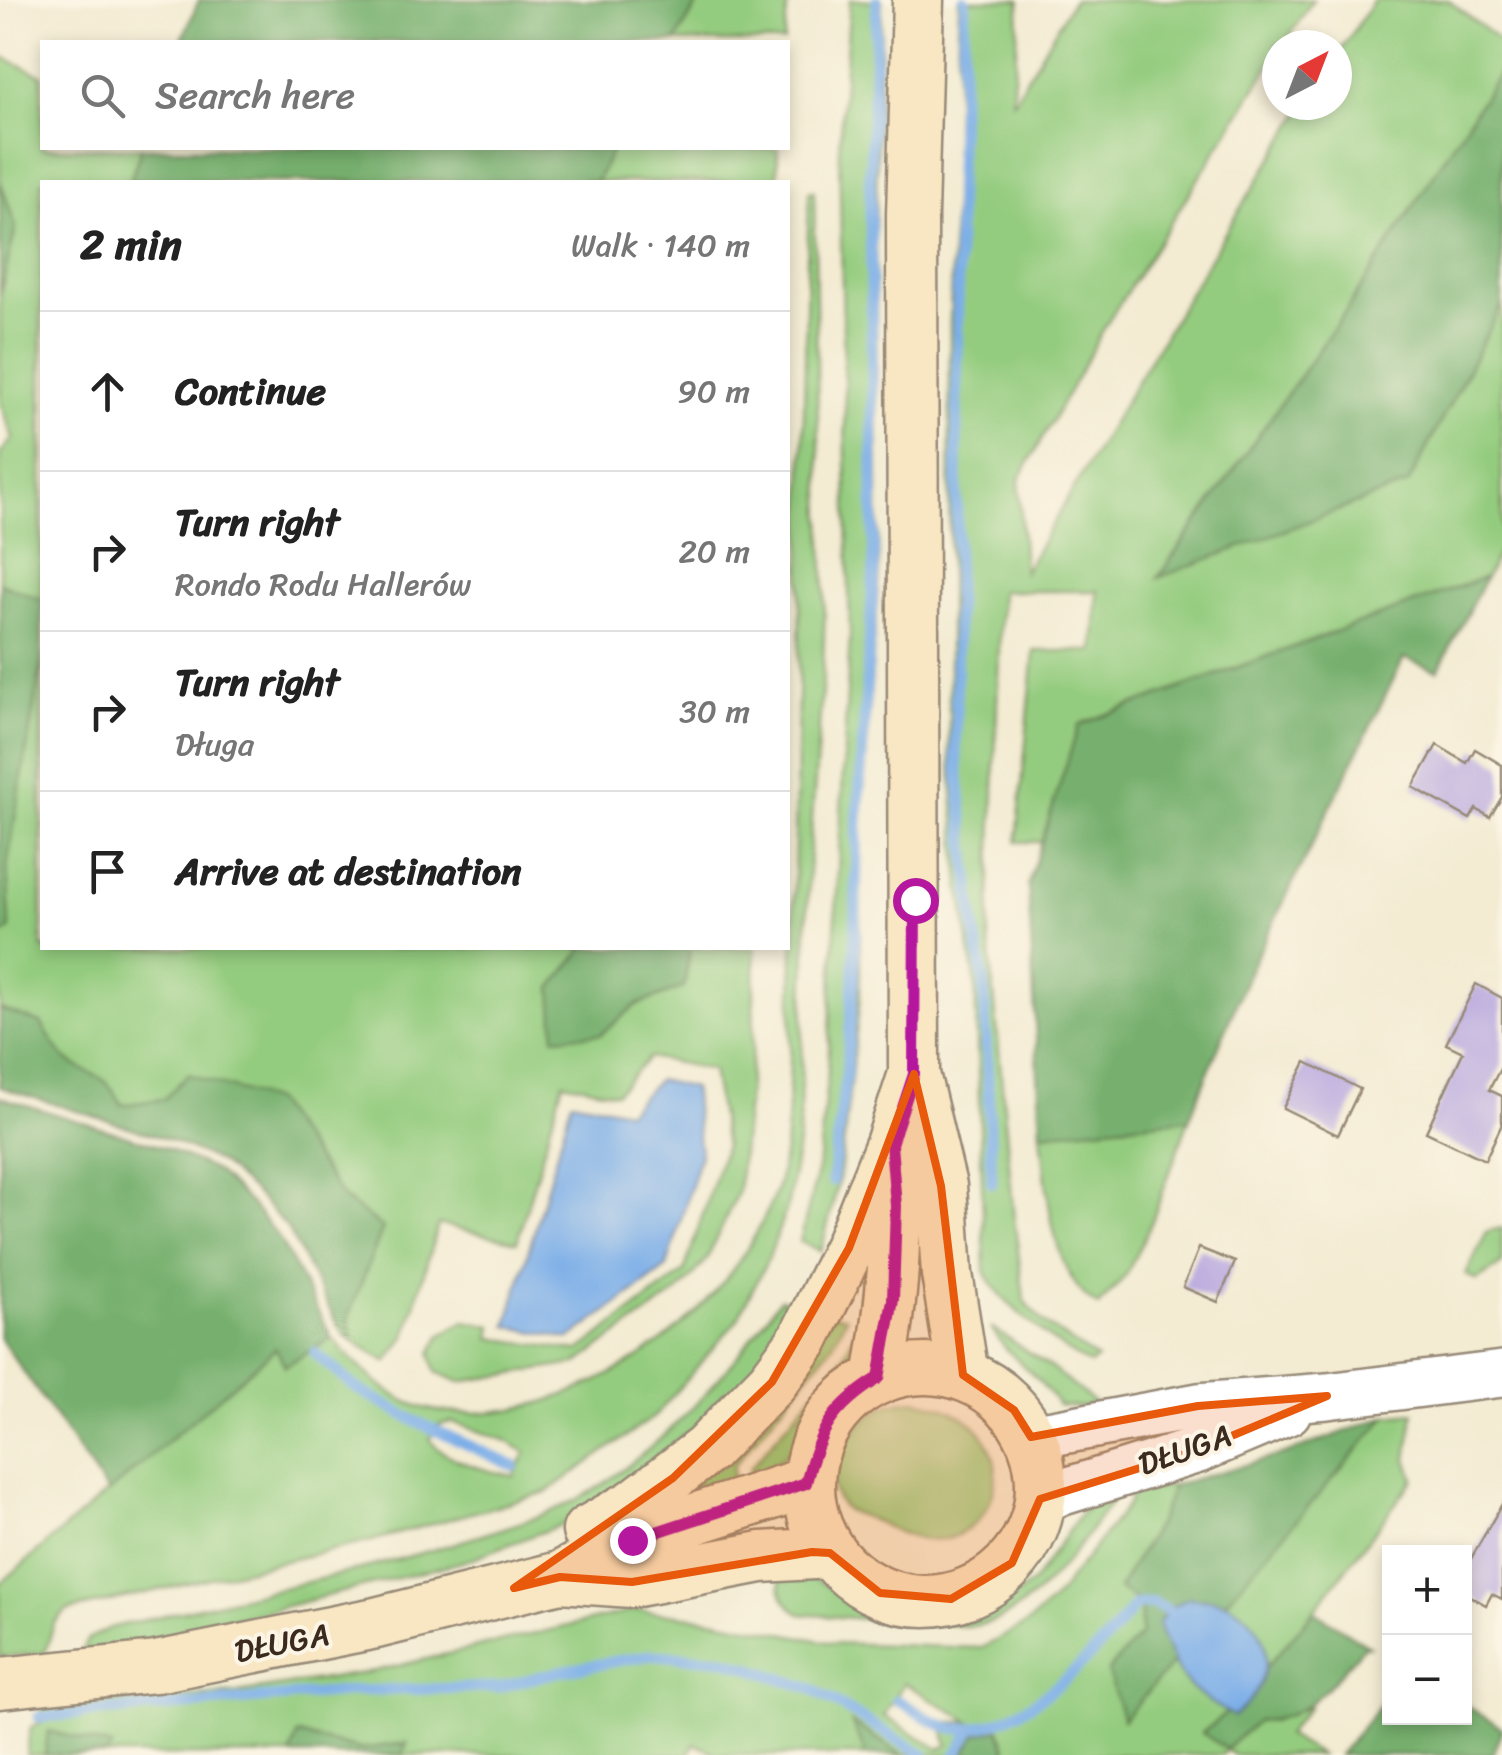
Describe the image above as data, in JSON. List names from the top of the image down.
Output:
{
  "streets": {
    "main road": ["DŁUGA"]
  },
  "north": "top right",
  "page": {
    "search": "Search here",
    "heading": ["2 min", "Walk · 140 m"],
    "list": [
      ["Continue", "90 m"],
      ["Turn right", "Rondo Rodu Hallerów", "20 m"],
      ["Turn right", "Długa", "30 m"],
      "Arrive at destination"
    ],
    "map_buttons": ["+", "−"]
  }
}
